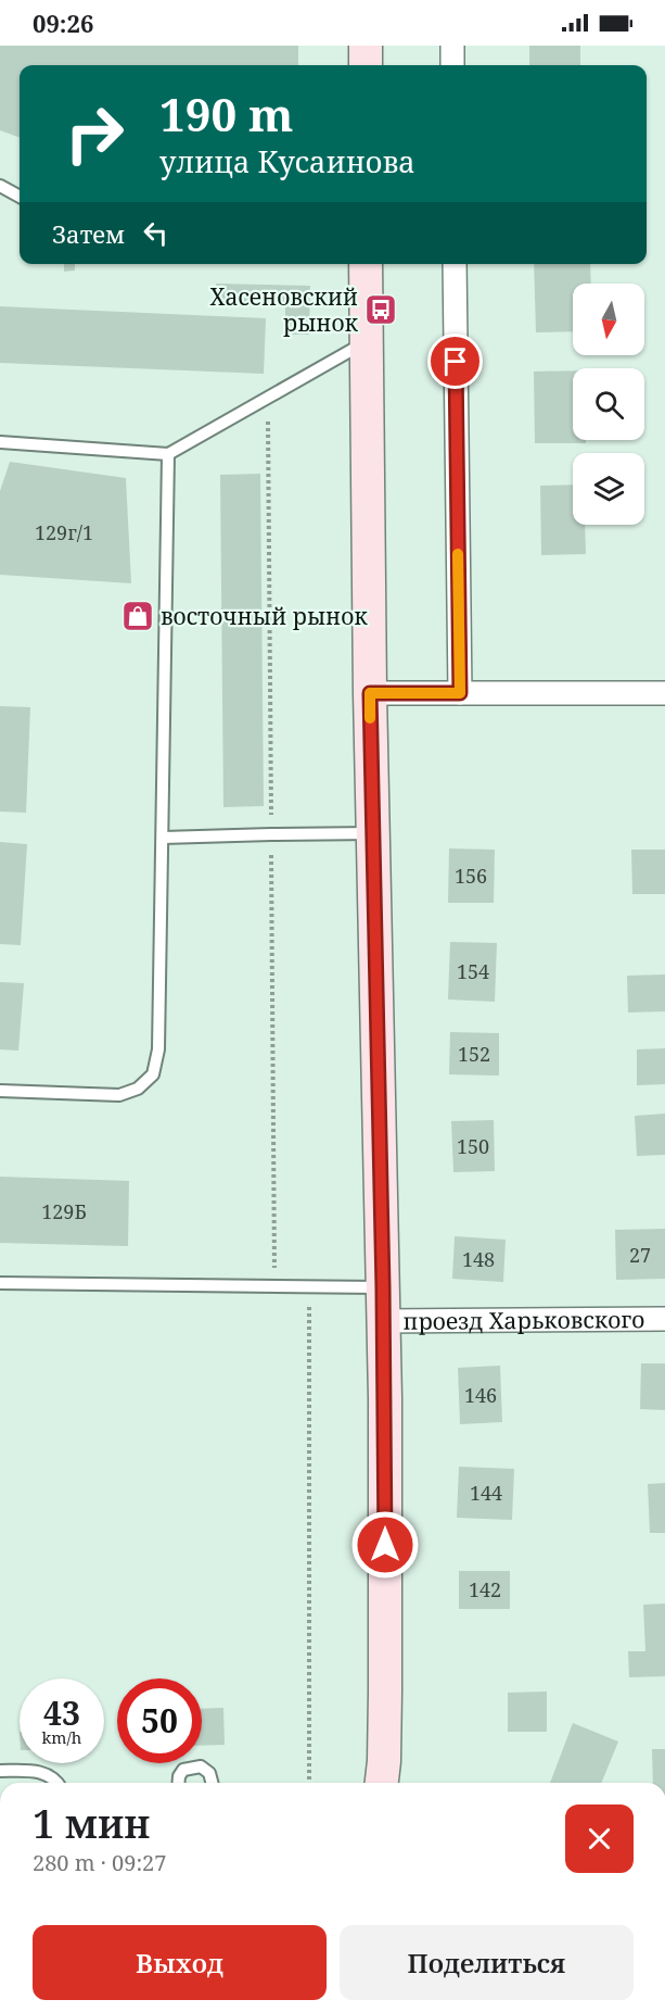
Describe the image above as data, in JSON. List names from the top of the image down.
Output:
{
  "streets": {
    "street": ["проезд Харьковского"]
  },
  "places": {
    "bus stop": ["Хасеновский рынок"],
    "shop": ["восточный рынок"]
  },
  "house_numbers": [
    "129г/1",
    "156",
    "154",
    "152",
    "150",
    "129Б",
    "27",
    "148",
    "146",
    "144",
    "142"
  ],
  "north": "bottom",
  "page": {
    "status": "09:26",
    "turn": ["190 m", "улица Кусаинова"],
    "then": "Затем",
    "speed": "43 km/h",
    "limit": "50",
    "heading": ["1 мин", "280 m · 09:27"],
    "buttons": ["Выход", "Поделиться"]
  }
}
